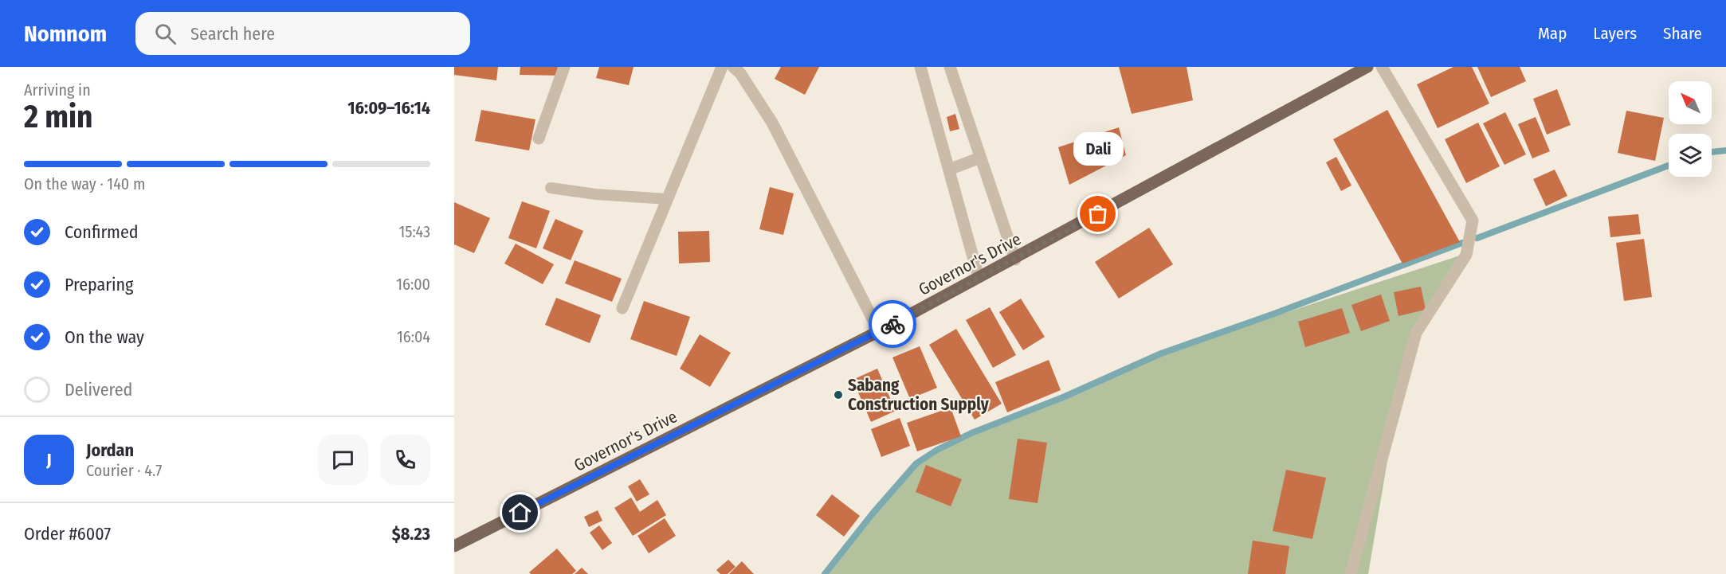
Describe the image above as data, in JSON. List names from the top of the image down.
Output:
{
  "streets": {
    "main road": ["Governor's Drive"]
  },
  "places": ["Dali", "Sabang Construction Supply"],
  "north": "top left",
  "page": {
    "header": "Nomnom",
    "search": "Search here",
    "nav": ["Map", "Layers", "Share"],
    "heading": ["2 min", "Arriving in", "16:09–16:14"],
    "panel": [
      "Jordan",
      "Courier · 4.7",
      "Order #6007",
      "$8.23"
    ],
    "bubble": "Dali",
    "bar": "On the way · 140 m",
    "list": [
      ["Confirmed", "15:43"],
      ["Preparing", "16:00"],
      ["On the way", "16:04"],
      "Delivered"
    ],
    "round": "J"
  }
}
